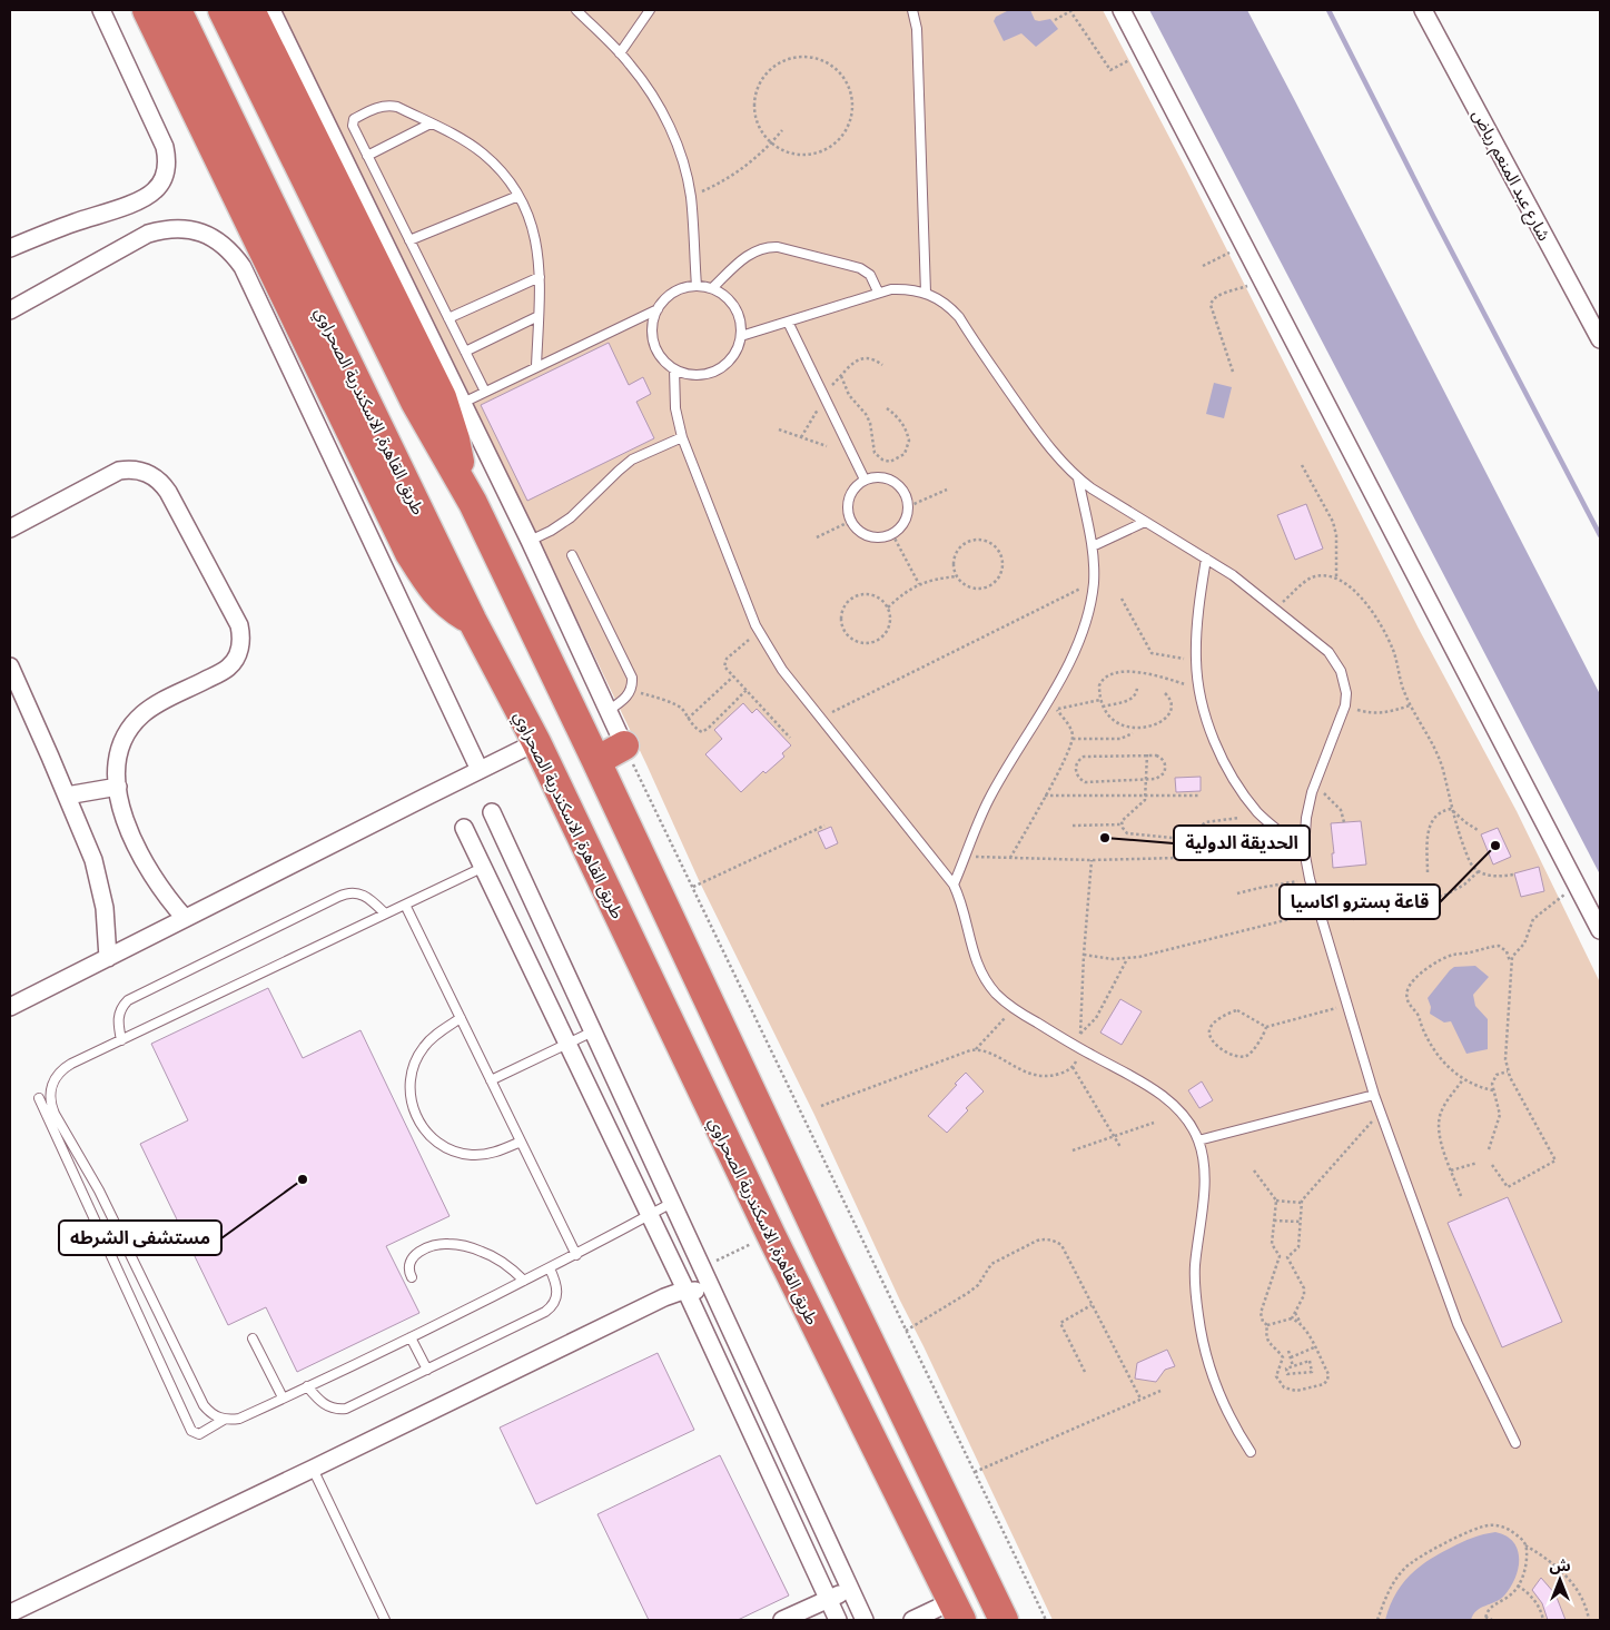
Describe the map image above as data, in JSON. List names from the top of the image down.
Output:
{
  "streets": {
    "highway": ["طريق القاهرة, الاسكندرية الصحراوي"],
    "street": ["شارع عبد المنعم رياض"]
  },
  "places": ["الحديقة الدولية", "قاعة بسترو اكاسيا", "مستشفى الشرطه"],
  "north": "top"
}
